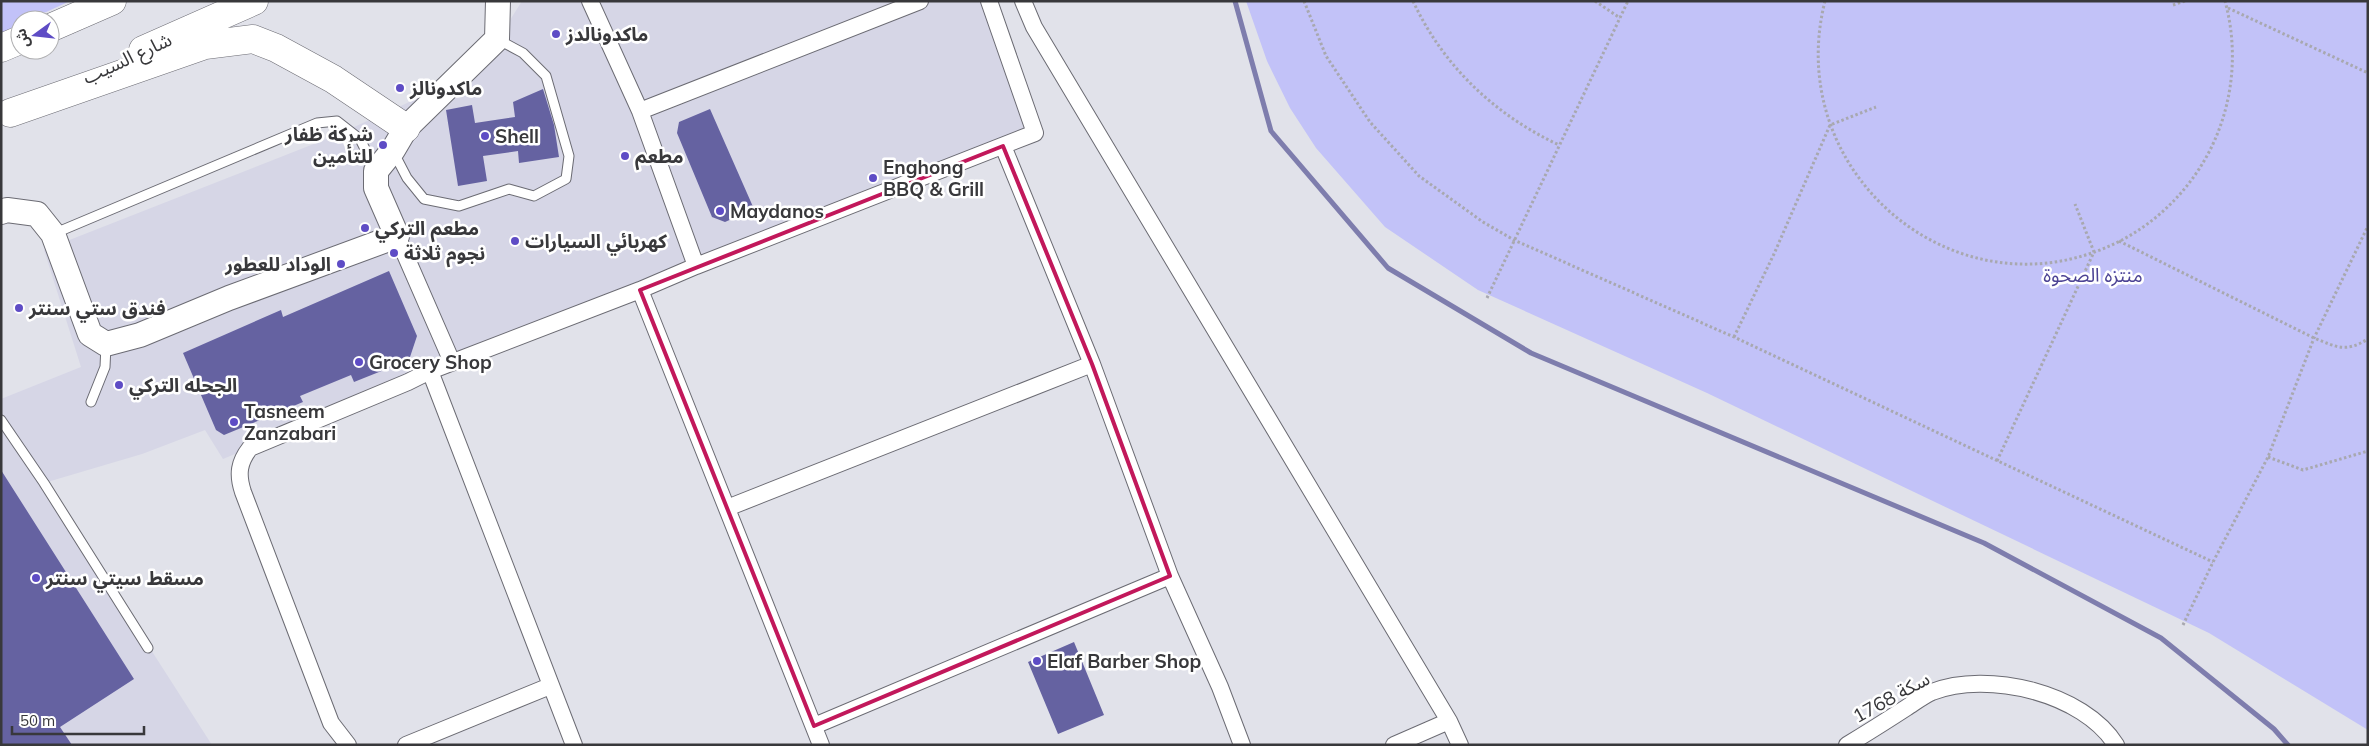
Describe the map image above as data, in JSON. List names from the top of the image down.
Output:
{
  "streets": {
    "highway": ["شارع السيب"],
    "street": ["سكة 1768"]
  },
  "parks": ["منتزه الصحوة"],
  "places": [
    "ماكدونالدز",
    "ماكدونالز",
    "Shell",
    "شركة ظفار للتأمين",
    "مطعم",
    "Enghong BBQ & Grill",
    "Maydanos",
    "مطعم التركي",
    "كهربائي السيارات",
    "نجوم ثلاثة",
    "الوداد للعطور",
    "فندق ستي سنتر",
    "Grocery Shop",
    "الجحله التركي",
    "Tasneem Zanzabari",
    "مسقط سيتي سنتر",
    "Elaf Barber Shop"
  ],
  "scale_bar": "50 m",
  "north": "left"
}
